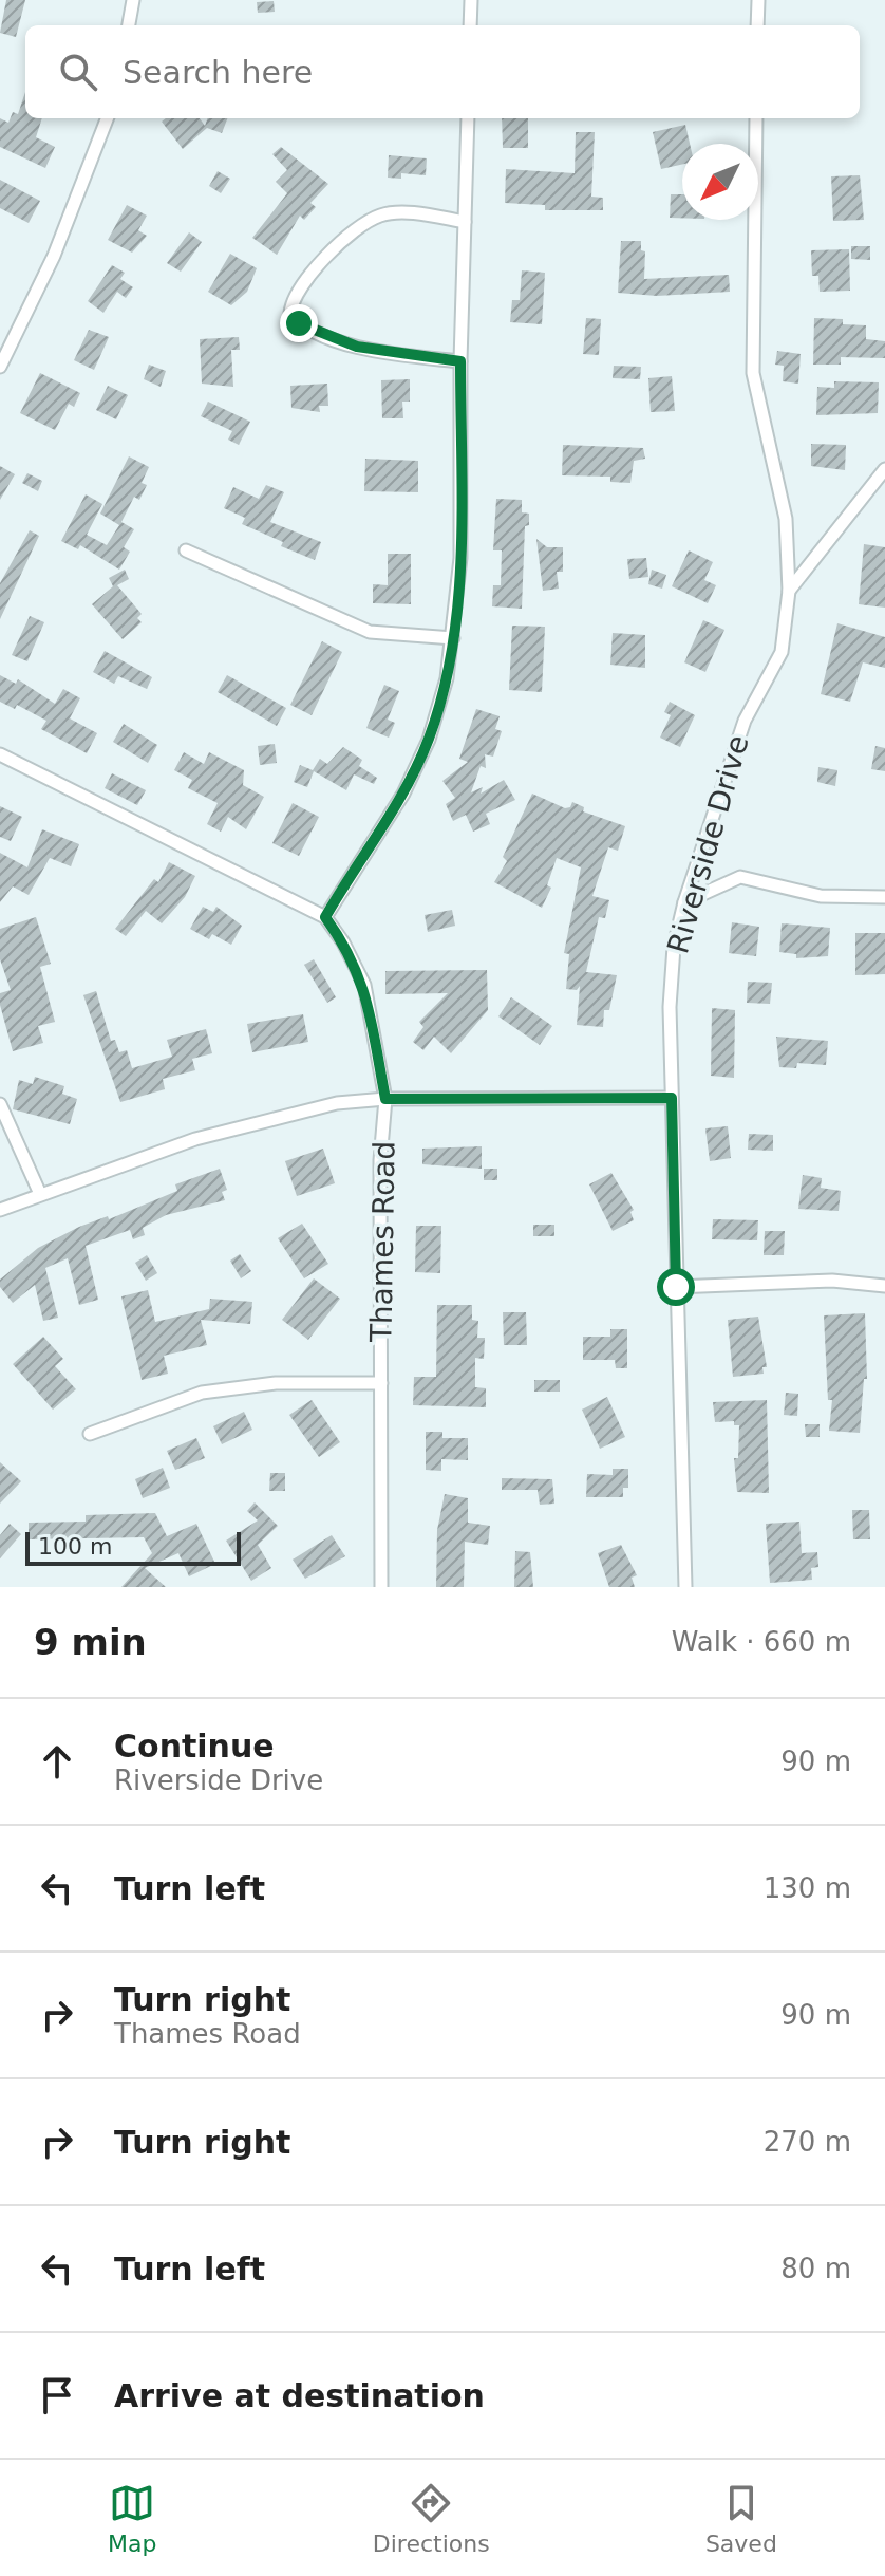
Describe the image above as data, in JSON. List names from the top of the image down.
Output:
{
  "streets": {
    "street": ["Riverside Drive", "Thames Road"]
  },
  "scale_bar": "100 m",
  "north": "bottom left",
  "page": {
    "search": "Search here",
    "scale": "100 m",
    "heading": ["9 min", "Walk · 660 m"],
    "list": [
      ["Continue", "Riverside Drive", "90 m"],
      ["Turn left", "130 m"],
      ["Turn right", "Thames Road", "90 m"],
      ["Turn right", "270 m"],
      ["Turn left", "80 m"],
      "Arrive at destination"
    ],
    "nav": ["Map", "Directions", "Saved"]
  }
}
